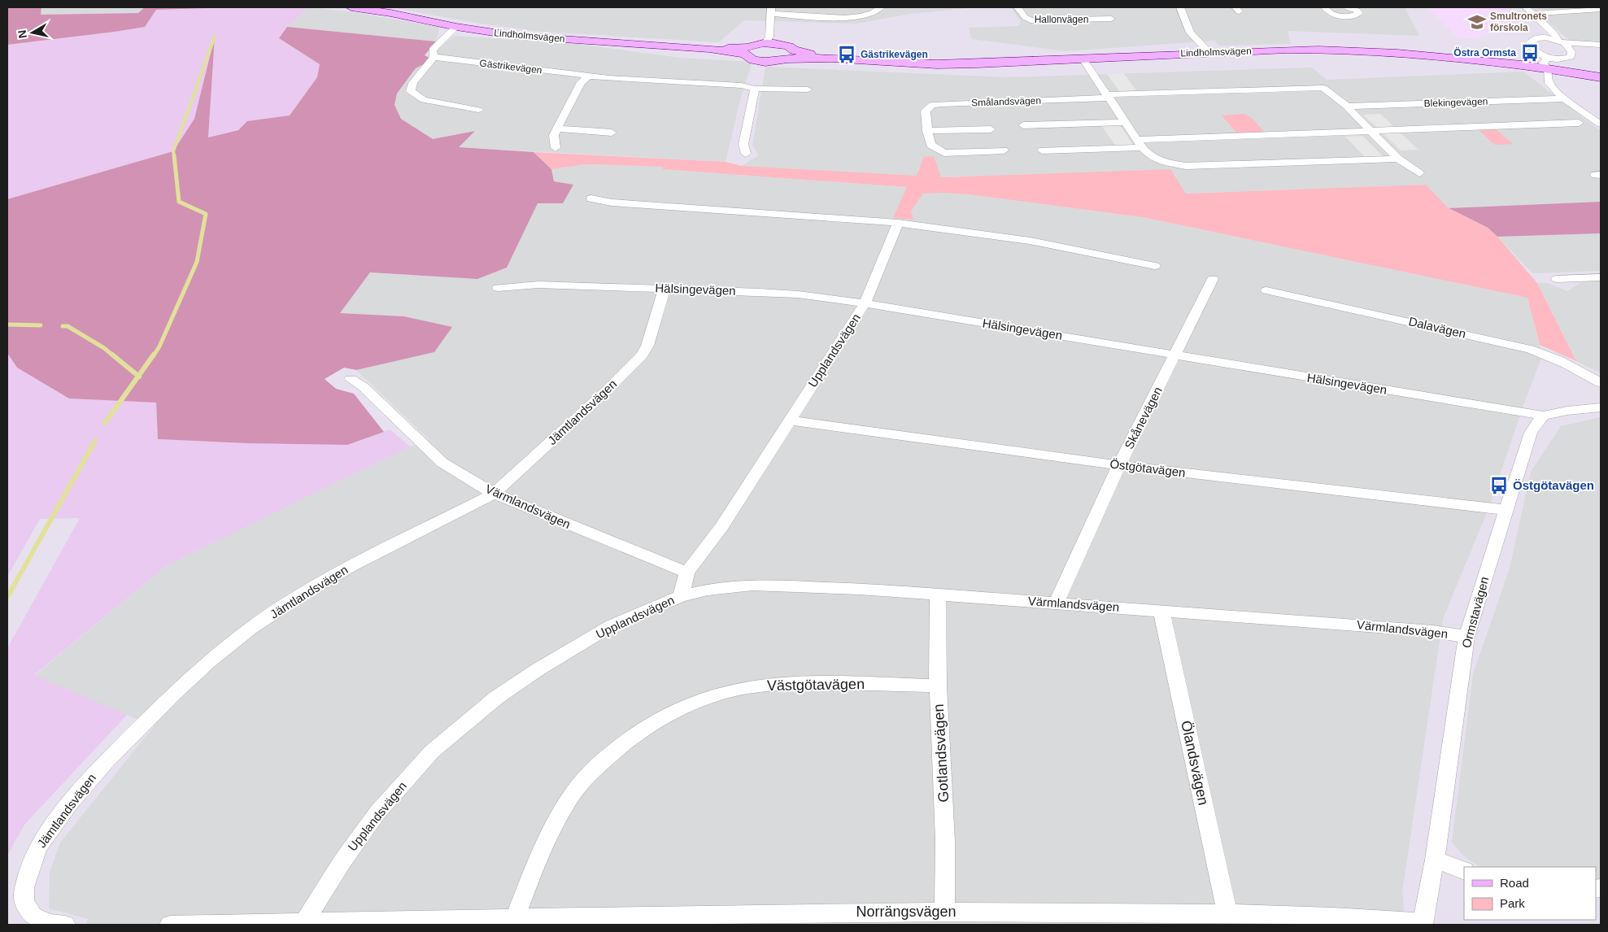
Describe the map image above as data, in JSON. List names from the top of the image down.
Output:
{
  "streets": {
    "main road": ["Lindholmsvägen"],
    "street": [
      "Hallonvägen",
      "Gästrikevägen",
      "Smålandsvägen",
      "Blekingevägen",
      "Hälsingevägen",
      "Dalavägen",
      "Upplandsvägen",
      "Jämtlandsvägen",
      "Skånevägen",
      "Östgötavägen",
      "Värmlandsvägen",
      "Ormstavägen",
      "Västgötavägen",
      "Gotlandsvägen",
      "Ölandsvägen",
      "Norrängsvägen"
    ]
  },
  "crossings": [
    ["Hälsingevägen", "Upplandsvägen"],
    ["Hälsingevägen", "Jämtlandsvägen"],
    ["Hälsingevägen", "Skånevägen"],
    ["Hälsingevägen", "Ormstavägen"],
    ["Upplandsvägen", "Östgötavägen"],
    ["Upplandsvägen", "Värmlandsvägen"],
    ["Upplandsvägen", "Norrängsvägen"],
    ["Jämtlandsvägen", "Värmlandsvägen"],
    ["Skånevägen", "Östgötavägen"],
    ["Skånevägen", "Värmlandsvägen"],
    ["Östgötavägen", "Ormstavägen"],
    ["Värmlandsvägen", "Ormstavägen"],
    ["Värmlandsvägen", "Gotlandsvägen"],
    ["Värmlandsvägen", "Ölandsvägen"],
    ["Ormstavägen", "Norrängsvägen"],
    ["Västgötavägen", "Gotlandsvägen"],
    ["Västgötavägen", "Norrängsvägen"],
    ["Gotlandsvägen", "Norrängsvägen"],
    ["Ölandsvägen", "Norrängsvägen"]
  ],
  "places": {
    "school or university": ["Smultronets förskola"],
    "bus stop": ["Östra Ormsta", "Gästrikevägen", "Östgötavägen"]
  },
  "legend": ["Road", "Park"],
  "north": "left"
}
